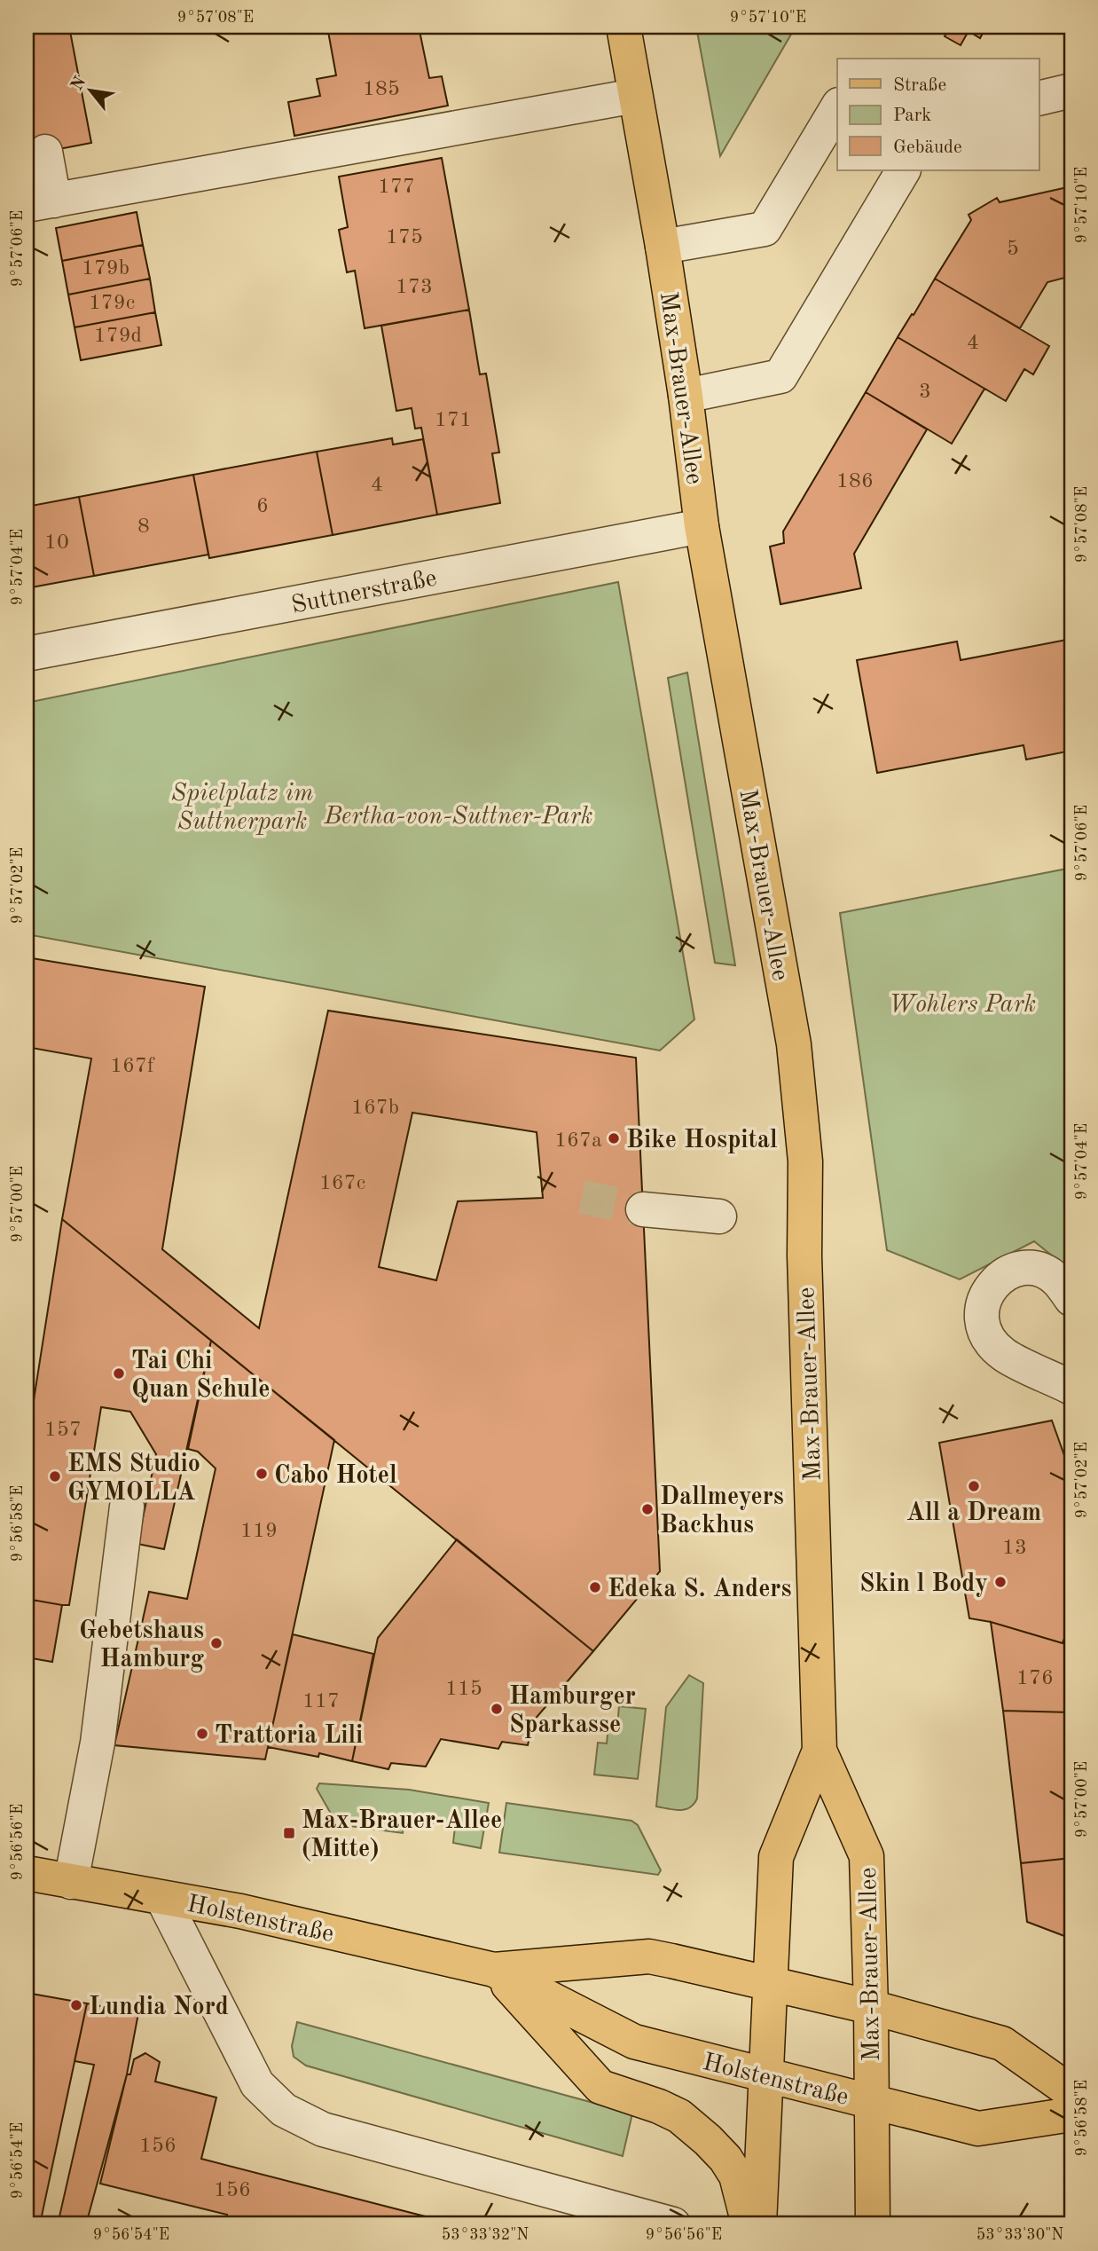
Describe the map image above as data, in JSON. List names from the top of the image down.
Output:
{
  "streets": {
    "main road": ["Max-Brauer-Allee", "Holstenstraße"],
    "street": ["Suttnerstraße"]
  },
  "crossings": [
    ["Max-Brauer-Allee", "Suttnerstraße"],
    ["Max-Brauer-Allee", "Holstenstraße"]
  ],
  "parks": ["Spielplatz im Suttnerpark", "Bertha-von-Suttner-Park", "Wohlers Park"],
  "places": {
    "other": [
      "Bike Hospital",
      "Tai Chi Quan Schule",
      "Cabo Hotel",
      "EMS Studio GYMOLLA",
      "All a Dream",
      "Dallmeyers Backhus",
      "Skin l Body",
      "Edeka S. Anders",
      "Gebetshaus Hamburg",
      "Hamburger Sparkasse",
      "Trattoria Lili",
      "Lundia Nord"
    ],
    "transit": ["Max-Brauer-Allee (Mitte)"]
  },
  "house_numbers": [
    "185",
    "177",
    "175",
    "5",
    "179b",
    "173",
    "179c",
    "179d",
    "4",
    "3",
    "171",
    "186",
    "4",
    "6",
    "8",
    "10",
    "167f",
    "167b",
    "167a",
    "167c",
    "157",
    "119",
    "13",
    "176",
    "115",
    "117",
    "156",
    "156"
  ],
  "legend": ["Straße", "Park", "Gebäude"],
  "north": "top left",
  "coordinates": [
    "9°57'08\"E",
    "9°57'10\"E",
    "9°57'06\"E",
    "9°57'04\"E",
    "9°57'02\"E",
    "9°57'00\"E",
    "9°56'58\"E",
    "9°56'56\"E",
    "9°56'54\"E",
    "53°33'32\"N",
    "53°33'30\"N"
  ]
}
